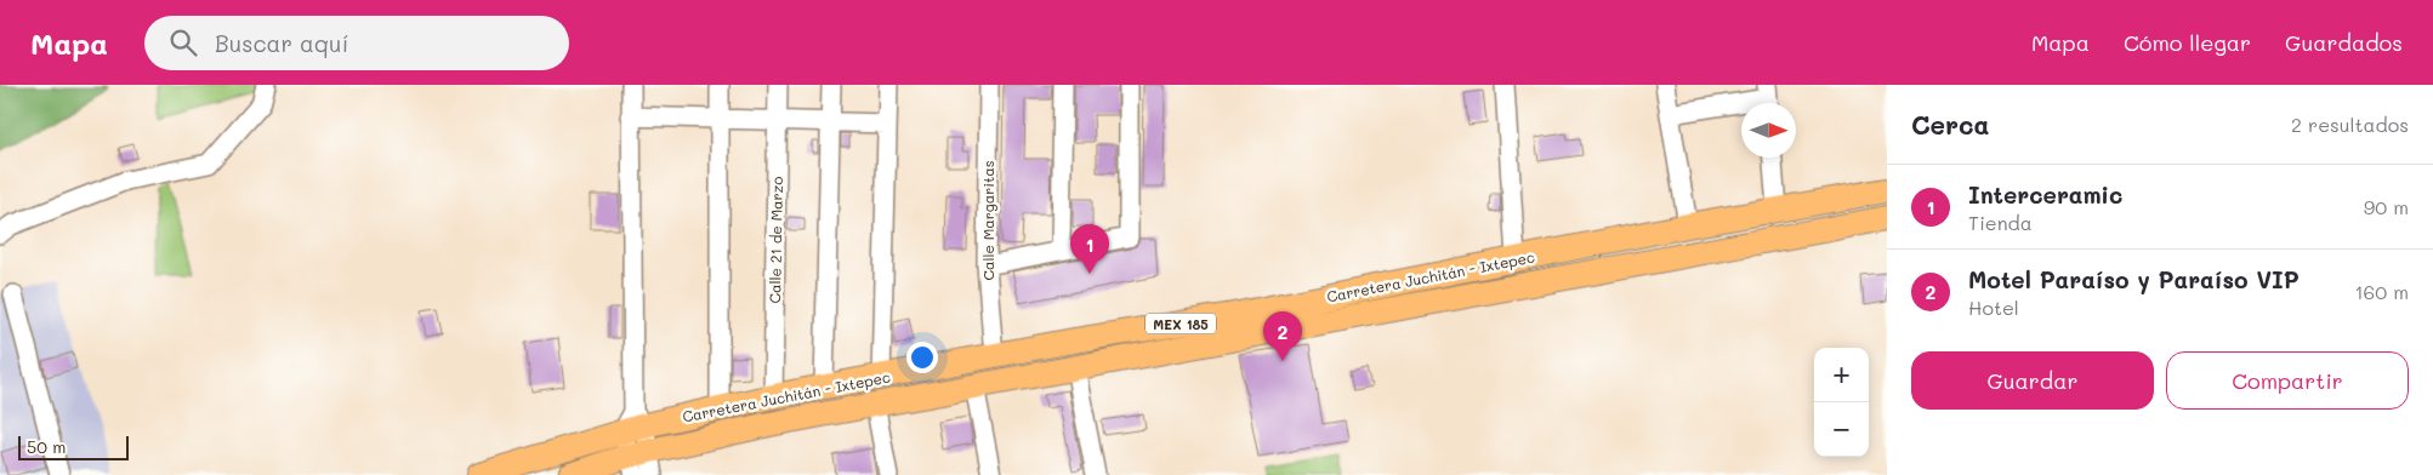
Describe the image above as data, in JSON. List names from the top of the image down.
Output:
{
  "streets": {
    "main road": ["Carretera Juchitán - Ixtepec", "MEX 185"],
    "street": ["Calle Margaritas", "Calle 21 de Marzo"]
  },
  "crossings": [
    ["Calle Margaritas", "Carretera Juchitán - Ixtepec"],
    ["Calle 21 de Marzo", "Carretera Juchitán - Ixtepec"]
  ],
  "scale_bar": "50 m",
  "north": "right",
  "page": {
    "header": "Mapa",
    "search": "Buscar aquí",
    "nav": ["Mapa", "Cómo llegar", "Guardados"],
    "heading": ["Cerca", "2 resultados"],
    "list": [
      {
        "mark": "1",
        "name": "Interceramic",
        "note": "Tienda",
        "value": "90 m"
      },
      {
        "mark": "2",
        "name": "Motel Paraíso y Paraíso VIP",
        "note": "Hotel",
        "value": "160 m"
      }
    ],
    "pins": ["1", "2"],
    "buttons": ["Guardar", "Compartir"],
    "map_buttons": ["+", "−"],
    "scale": "50 m"
  }
}
